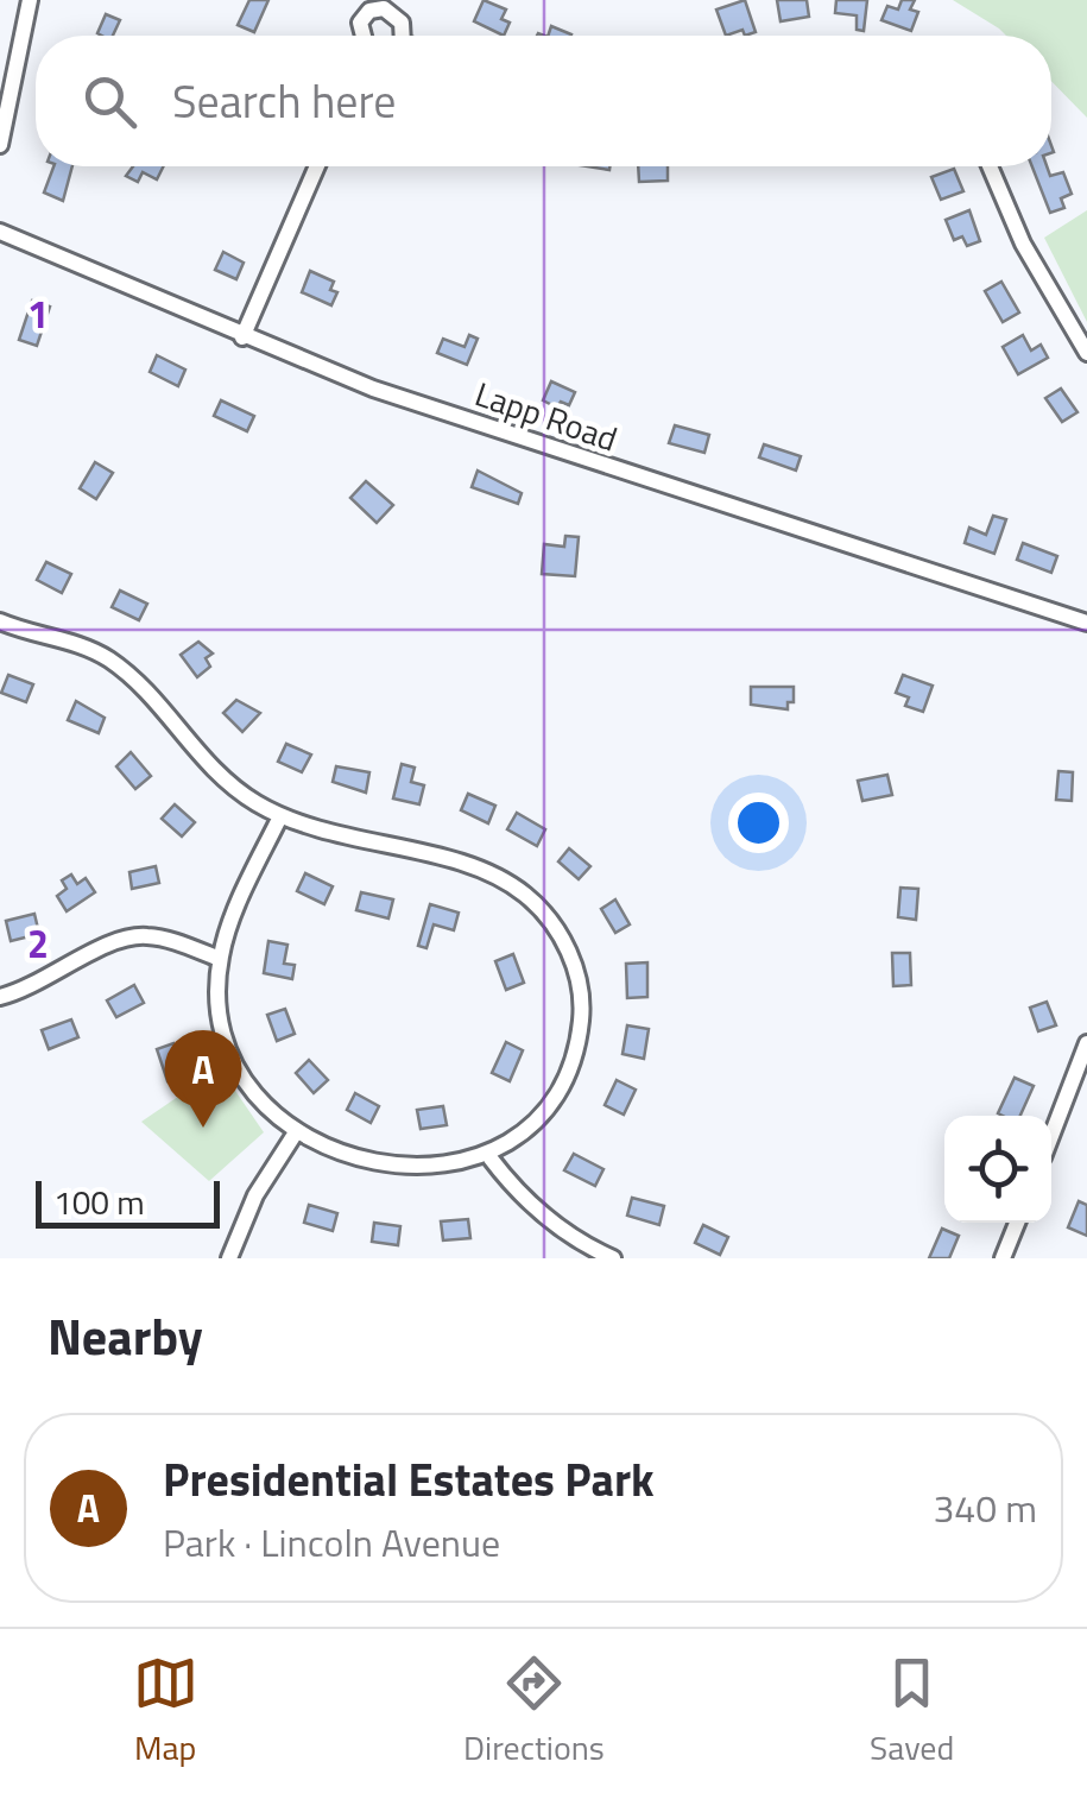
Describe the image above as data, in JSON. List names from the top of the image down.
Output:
{
  "streets": {
    "street": ["Lapp Road"]
  },
  "scale_bar": "100 m",
  "page": {
    "search": "Search here",
    "pins": "A",
    "scale": "100 m",
    "heading": "Nearby",
    "list": [
      {
        "mark": "A",
        "name": "Presidential Estates Park",
        "note": "Park · Lincoln Avenue",
        "value": "340 m"
      }
    ],
    "nav": ["Map", "Directions", "Saved"]
  },
  "grid": {
    "rows": ["1", "2"]
  }
}
